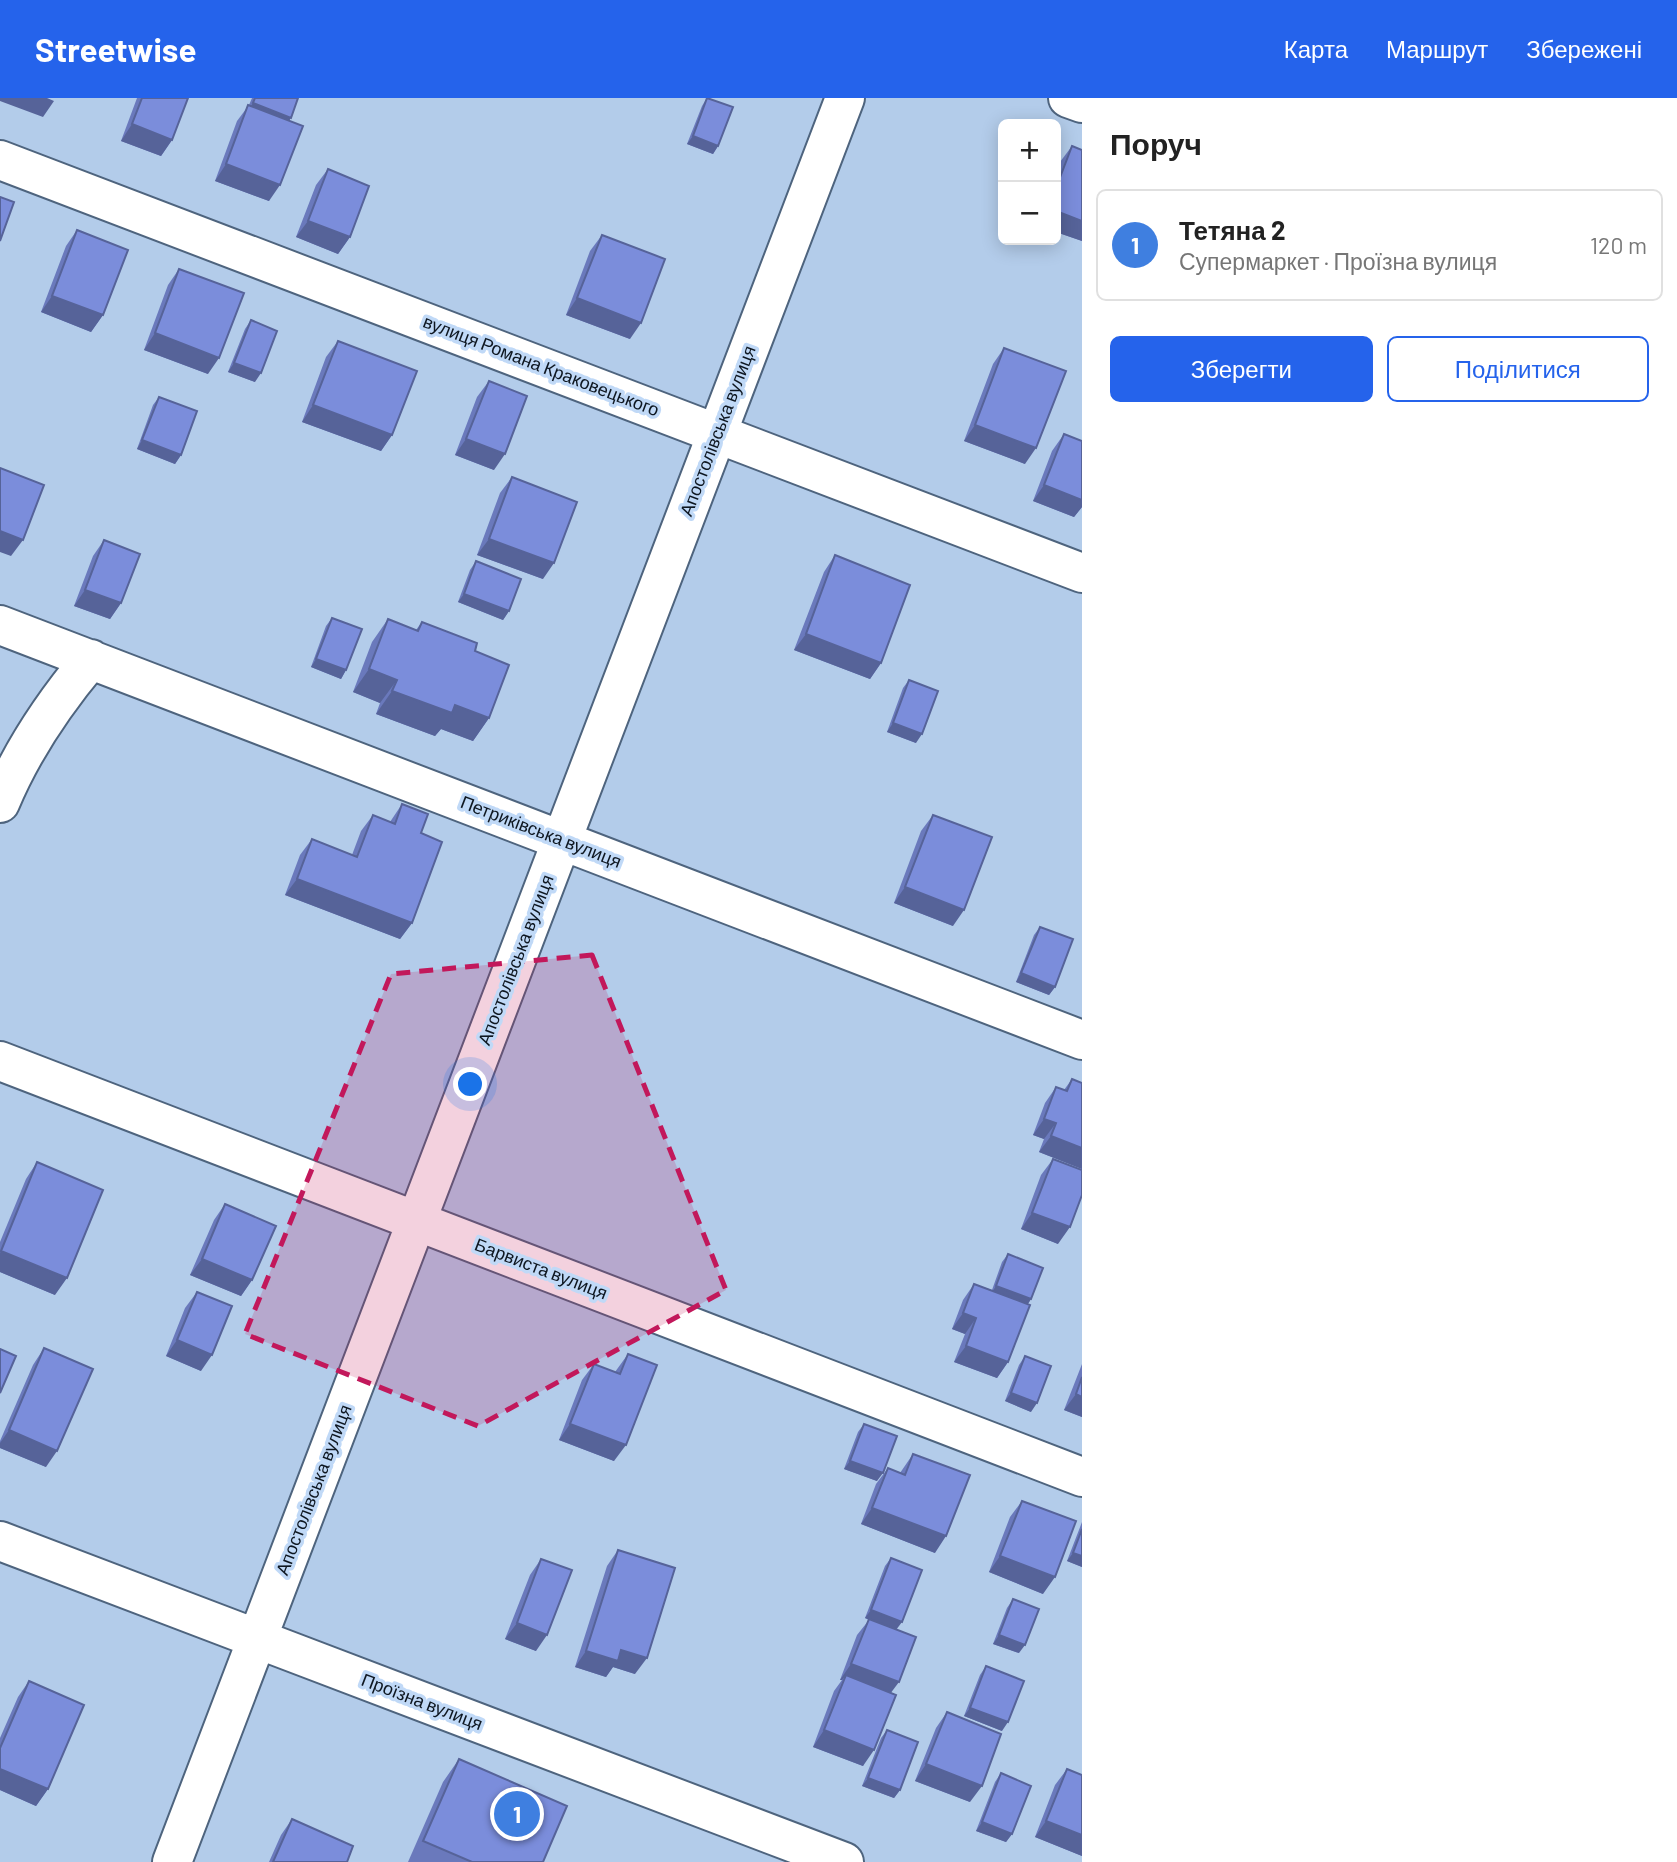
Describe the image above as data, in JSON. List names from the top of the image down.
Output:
{
  "streets": {
    "street": [
      "вулиця Романа Краковецького",
      "Апостолівська вулиця",
      "Петриківська вулиця",
      "Барвиста вулиця",
      "Проїзна вулиця"
    ]
  },
  "crossings": [
    ["вулиця Романа Краковецького", "Апостолівська вулиця"],
    ["Апостолівська вулиця", "Петриківська вулиця"],
    ["Апостолівська вулиця", "Барвиста вулиця"],
    ["Апостолівська вулиця", "Проїзна вулиця"]
  ],
  "page": {
    "header": "Streetwise",
    "nav": ["Карта", "Маршрут", "Збережені"],
    "heading": "Поруч",
    "map_buttons": ["+", "−"],
    "list": [
      {
        "mark": "1",
        "name": "Тетяна 2",
        "note": "Супермаркет · Проїзна вулиця",
        "value": "120 m"
      }
    ],
    "buttons": ["Зберегти", "Поділитися"],
    "pins": "1"
  }
}
